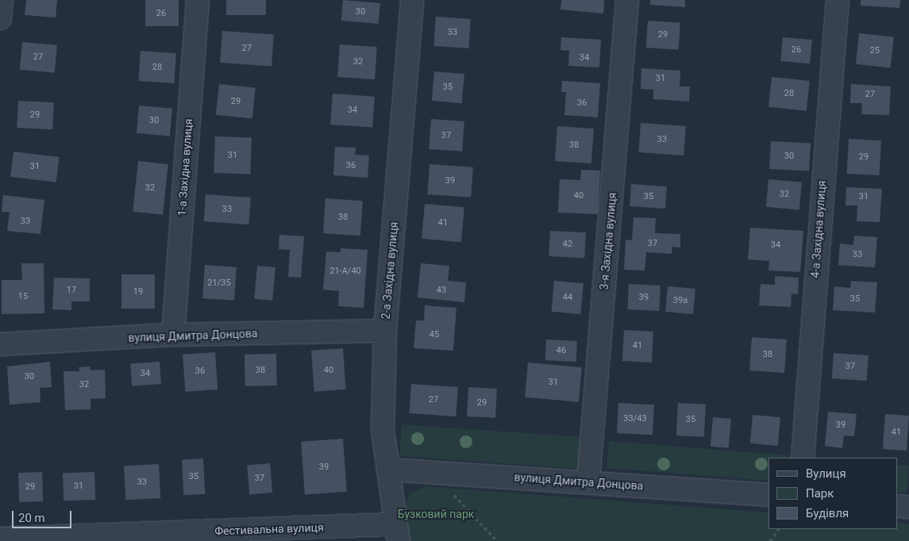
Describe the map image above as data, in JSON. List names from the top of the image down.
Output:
{
  "streets": {
    "street": [
      "1-а Західна вулиця",
      "4-а Західна вулиця",
      "3-я Західна вулиця",
      "2-а Західна вулиця",
      "вулиця Дмитра Донцова",
      "Фестивальна вулиця"
    ]
  },
  "crossings": [
    ["1-а Західна вулиця", "вулиця Дмитра Донцова"],
    ["3-я Західна вулиця", "вулиця Дмитра Донцова"],
    ["2-а Західна вулиця", "вулиця Дмитра Донцова"],
    ["2-а Західна вулиця", "Фестивальна вулиця"]
  ],
  "parks": ["Бузковий парк"],
  "house_numbers": [
    "30",
    "26",
    "33",
    "29",
    "27",
    "26",
    "25",
    "27",
    "34",
    "32",
    "28",
    "31",
    "35",
    "28",
    "27",
    "29",
    "36",
    "34",
    "29",
    "30",
    "37",
    "33",
    "38",
    "31",
    "30",
    "29",
    "36",
    "31",
    "39",
    "32",
    "32",
    "40",
    "35",
    "31",
    "33",
    "38",
    "33",
    "41",
    "37",
    "42",
    "34",
    "33",
    "21-А/40",
    "21/35",
    "17",
    "43",
    "19",
    "15",
    "44",
    "39",
    "35",
    "39а",
    "45",
    "41",
    "46",
    "38",
    "37",
    "38",
    "40",
    "36",
    "34",
    "30",
    "31",
    "32",
    "27",
    "29",
    "33/43",
    "35",
    "39",
    "41",
    "39",
    "35",
    "37",
    "33",
    "31",
    "29"
  ],
  "legend": ["Вулиця", "Парк", "Будівля"],
  "scale_bar": "20 m"
}
